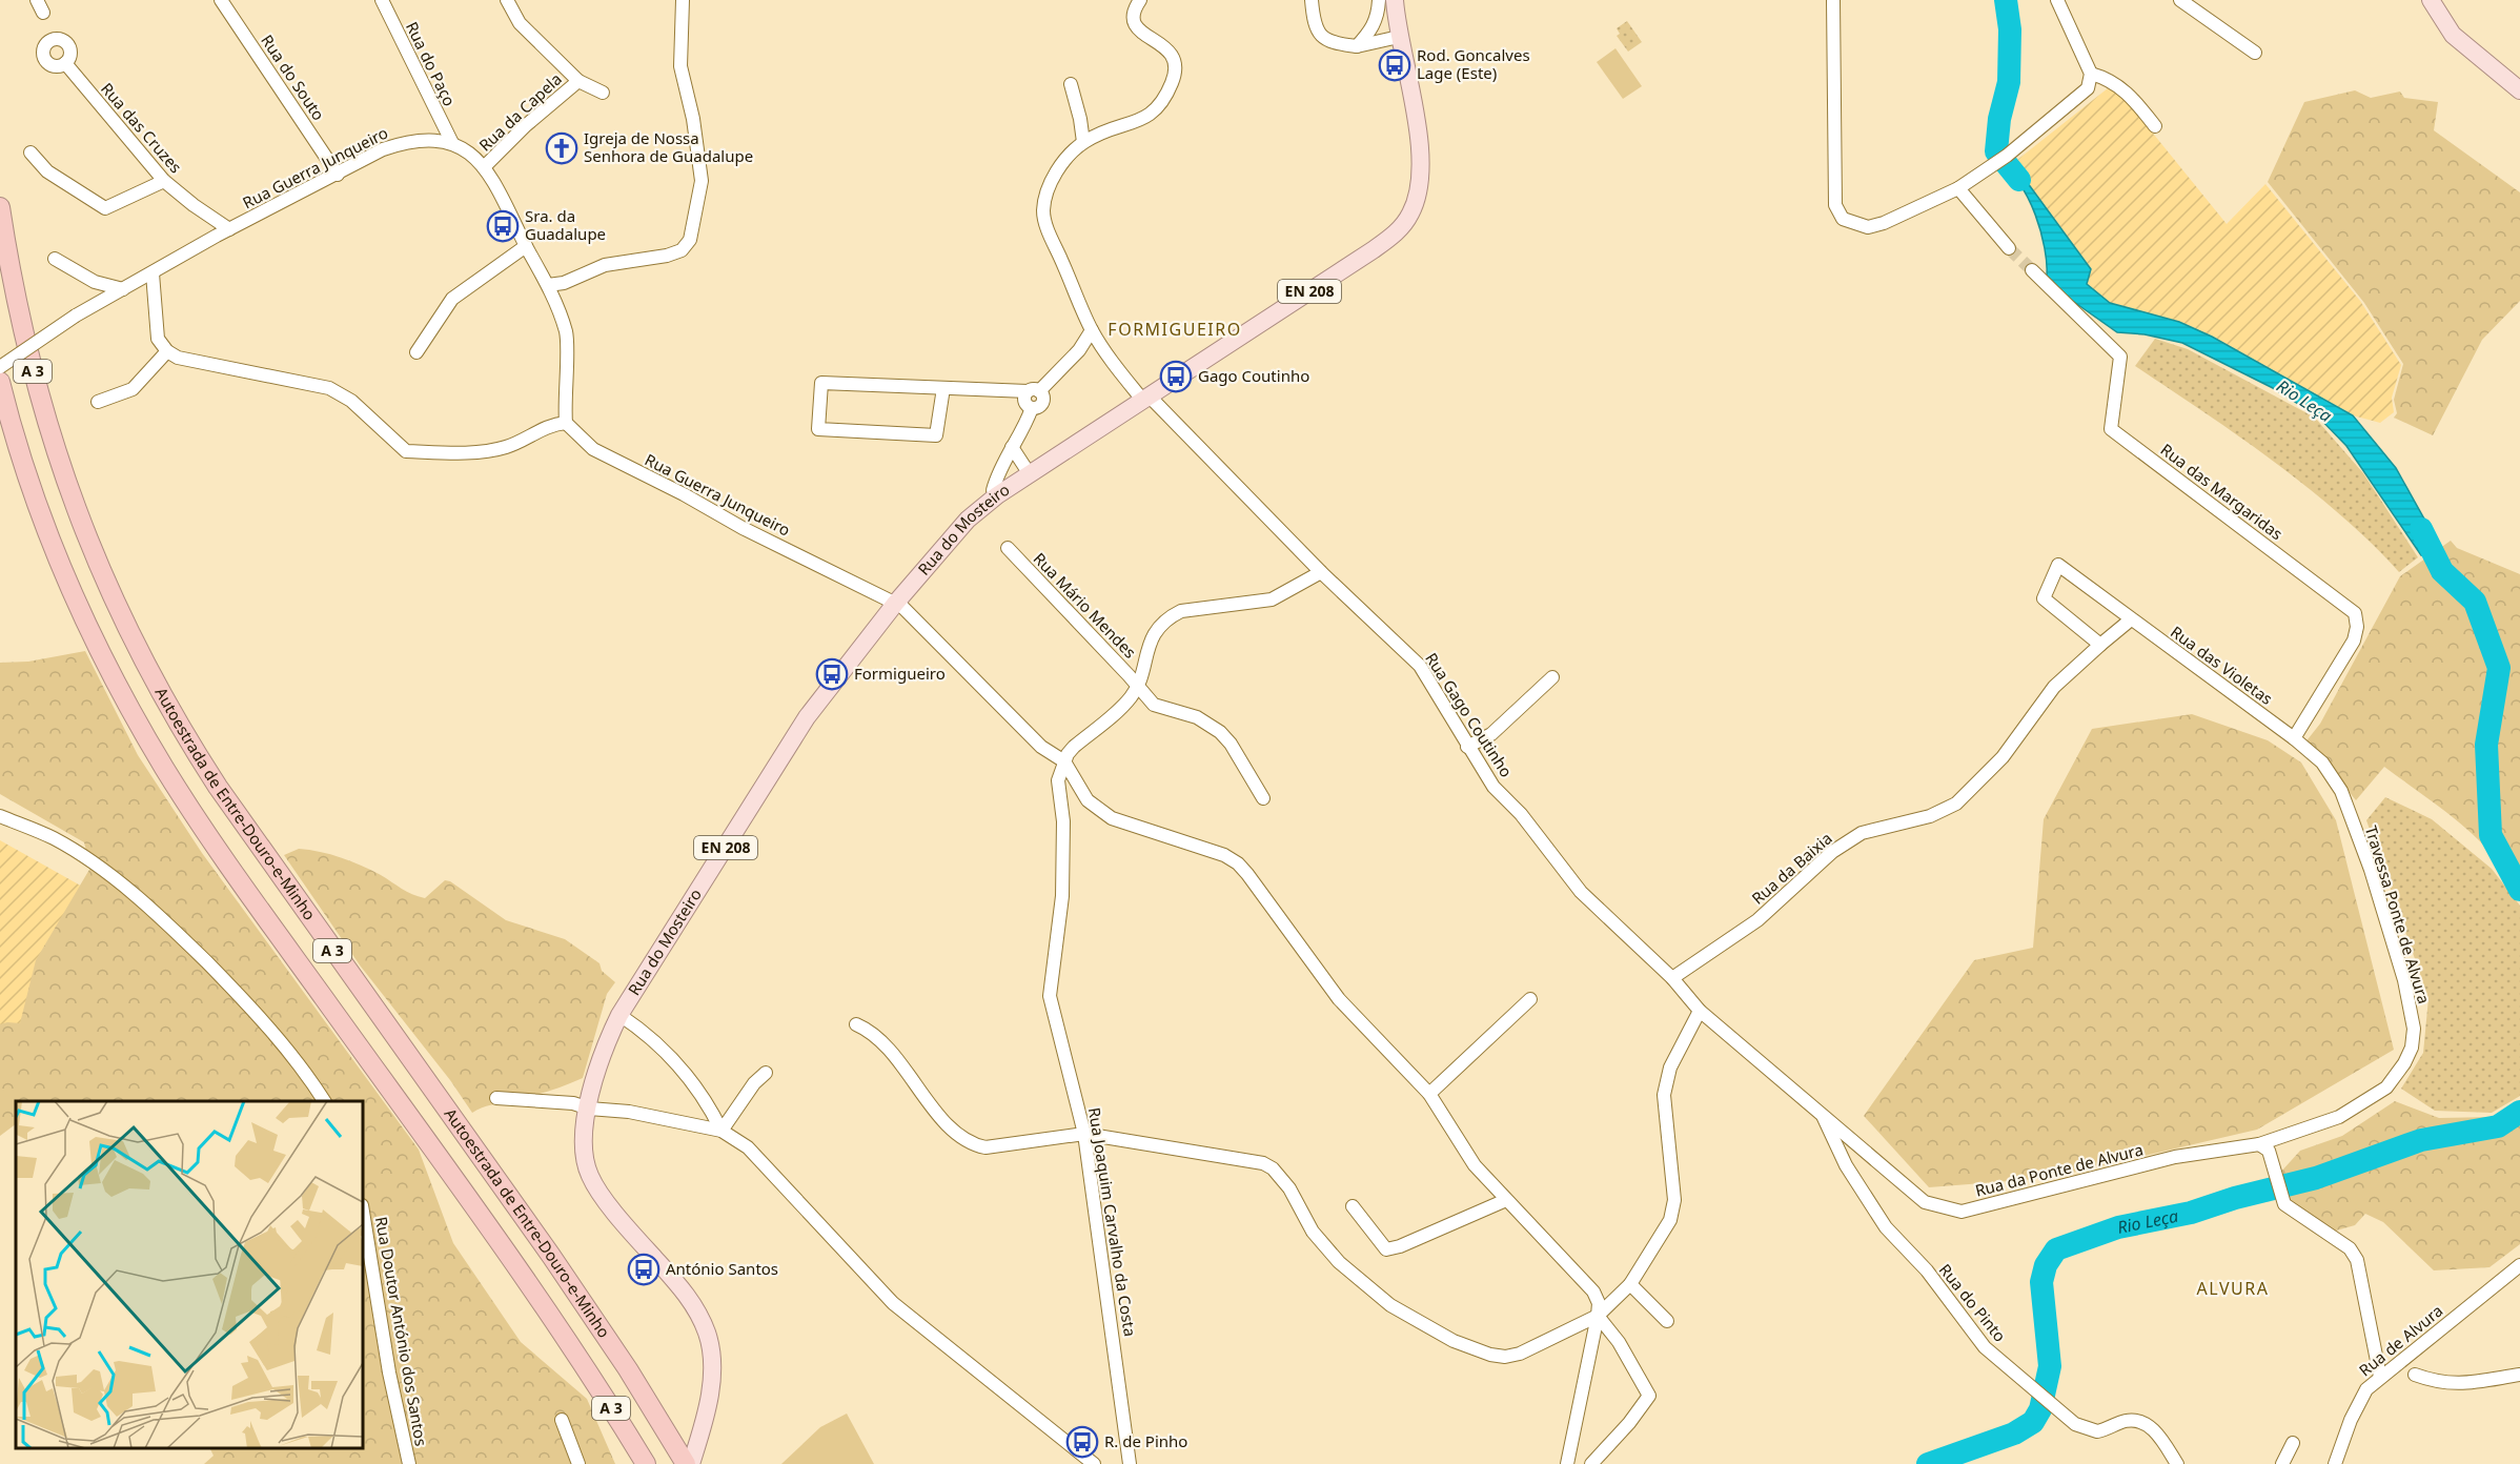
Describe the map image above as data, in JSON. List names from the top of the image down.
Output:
{
  "streets": {
    "highway": ["A 3", "Autoestrada de Entre-Douro-e-Minho"],
    "main road": ["EN 208", "Rua do Mosteiro"],
    "street": [
      "Rua do Paço",
      "Rua do Souto",
      "Rua da Capela",
      "Rua das Cruzes",
      "Rua Guerra Junqueiro",
      "Rua das Margaridas",
      "Rua Mário Mendes",
      "Rua das Violetas",
      "Rua Gago Coutinho",
      "Rua da Baixia",
      "Travessa Ponte de Alvura",
      "Rua da Ponte de Alvura",
      "Rua Joaquim Carvalho da Costa",
      "Rua do Pinto",
      "Rua Doutor António dos Santos",
      "Rua de Alvura"
    ]
  },
  "crossings": [
    ["Rua do Paço", "Rua Guerra Junqueiro"],
    ["Rua do Souto", "Rua Guerra Junqueiro"],
    ["Rua da Capela", "Rua Guerra Junqueiro"],
    ["Rua das Cruzes", "Rua Guerra Junqueiro"],
    ["Rua Guerra Junqueiro", "Rua do Mosteiro"],
    ["Rua Guerra Junqueiro", "Rua Joaquim Carvalho da Costa"],
    ["EN 208", "Rua do Mosteiro"],
    ["EN 208", "Rua Gago Coutinho"],
    ["Rua das Margaridas", "Rua das Violetas"],
    ["Rua das Margaridas", "Travessa Ponte de Alvura"],
    ["Rua do Mosteiro", "Autoestrada de Entre-Douro-e-Minho"],
    ["Rua das Violetas", "Rua da Baixia"],
    ["Rua das Violetas", "Travessa Ponte de Alvura"],
    ["Rua Gago Coutinho", "Rua da Baixia"],
    ["Rua Gago Coutinho", "Rua da Ponte de Alvura"],
    ["Rua da Baixia", "Rua da Ponte de Alvura"],
    ["Travessa Ponte de Alvura", "Rua da Ponte de Alvura"],
    ["Rua da Ponte de Alvura", "Rua do Pinto"]
  ],
  "districts": ["FORMIGUEIRO", "ALVURA"],
  "water": ["Rio Leça"],
  "places": {
    "bus stop": [
      "Rod. Goncalves Lage (Este)",
      "Sra. da Guadalupe",
      "Gago Coutinho",
      "Formigueiro",
      "António Santos",
      "R. de Pinho"
    ],
    "church": ["Igreja de Nossa Senhora de Guadalupe"]
  }
}
